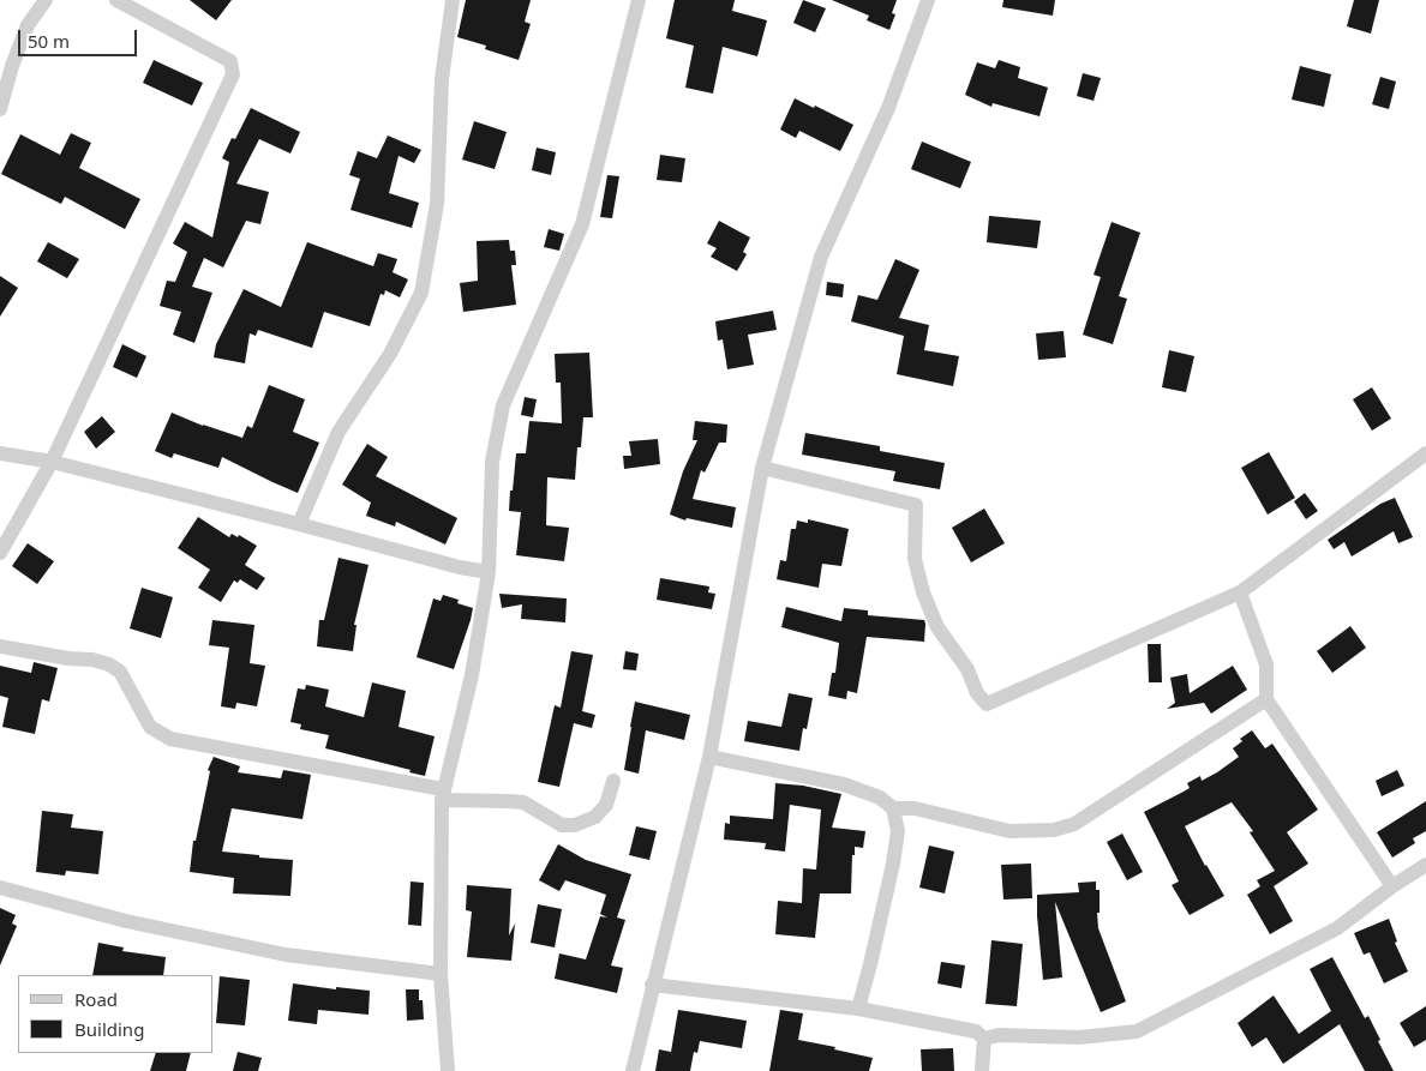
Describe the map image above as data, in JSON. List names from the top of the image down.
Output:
{
  "legend": ["Road", "Building"],
  "scale_bar": "50 m"
}
